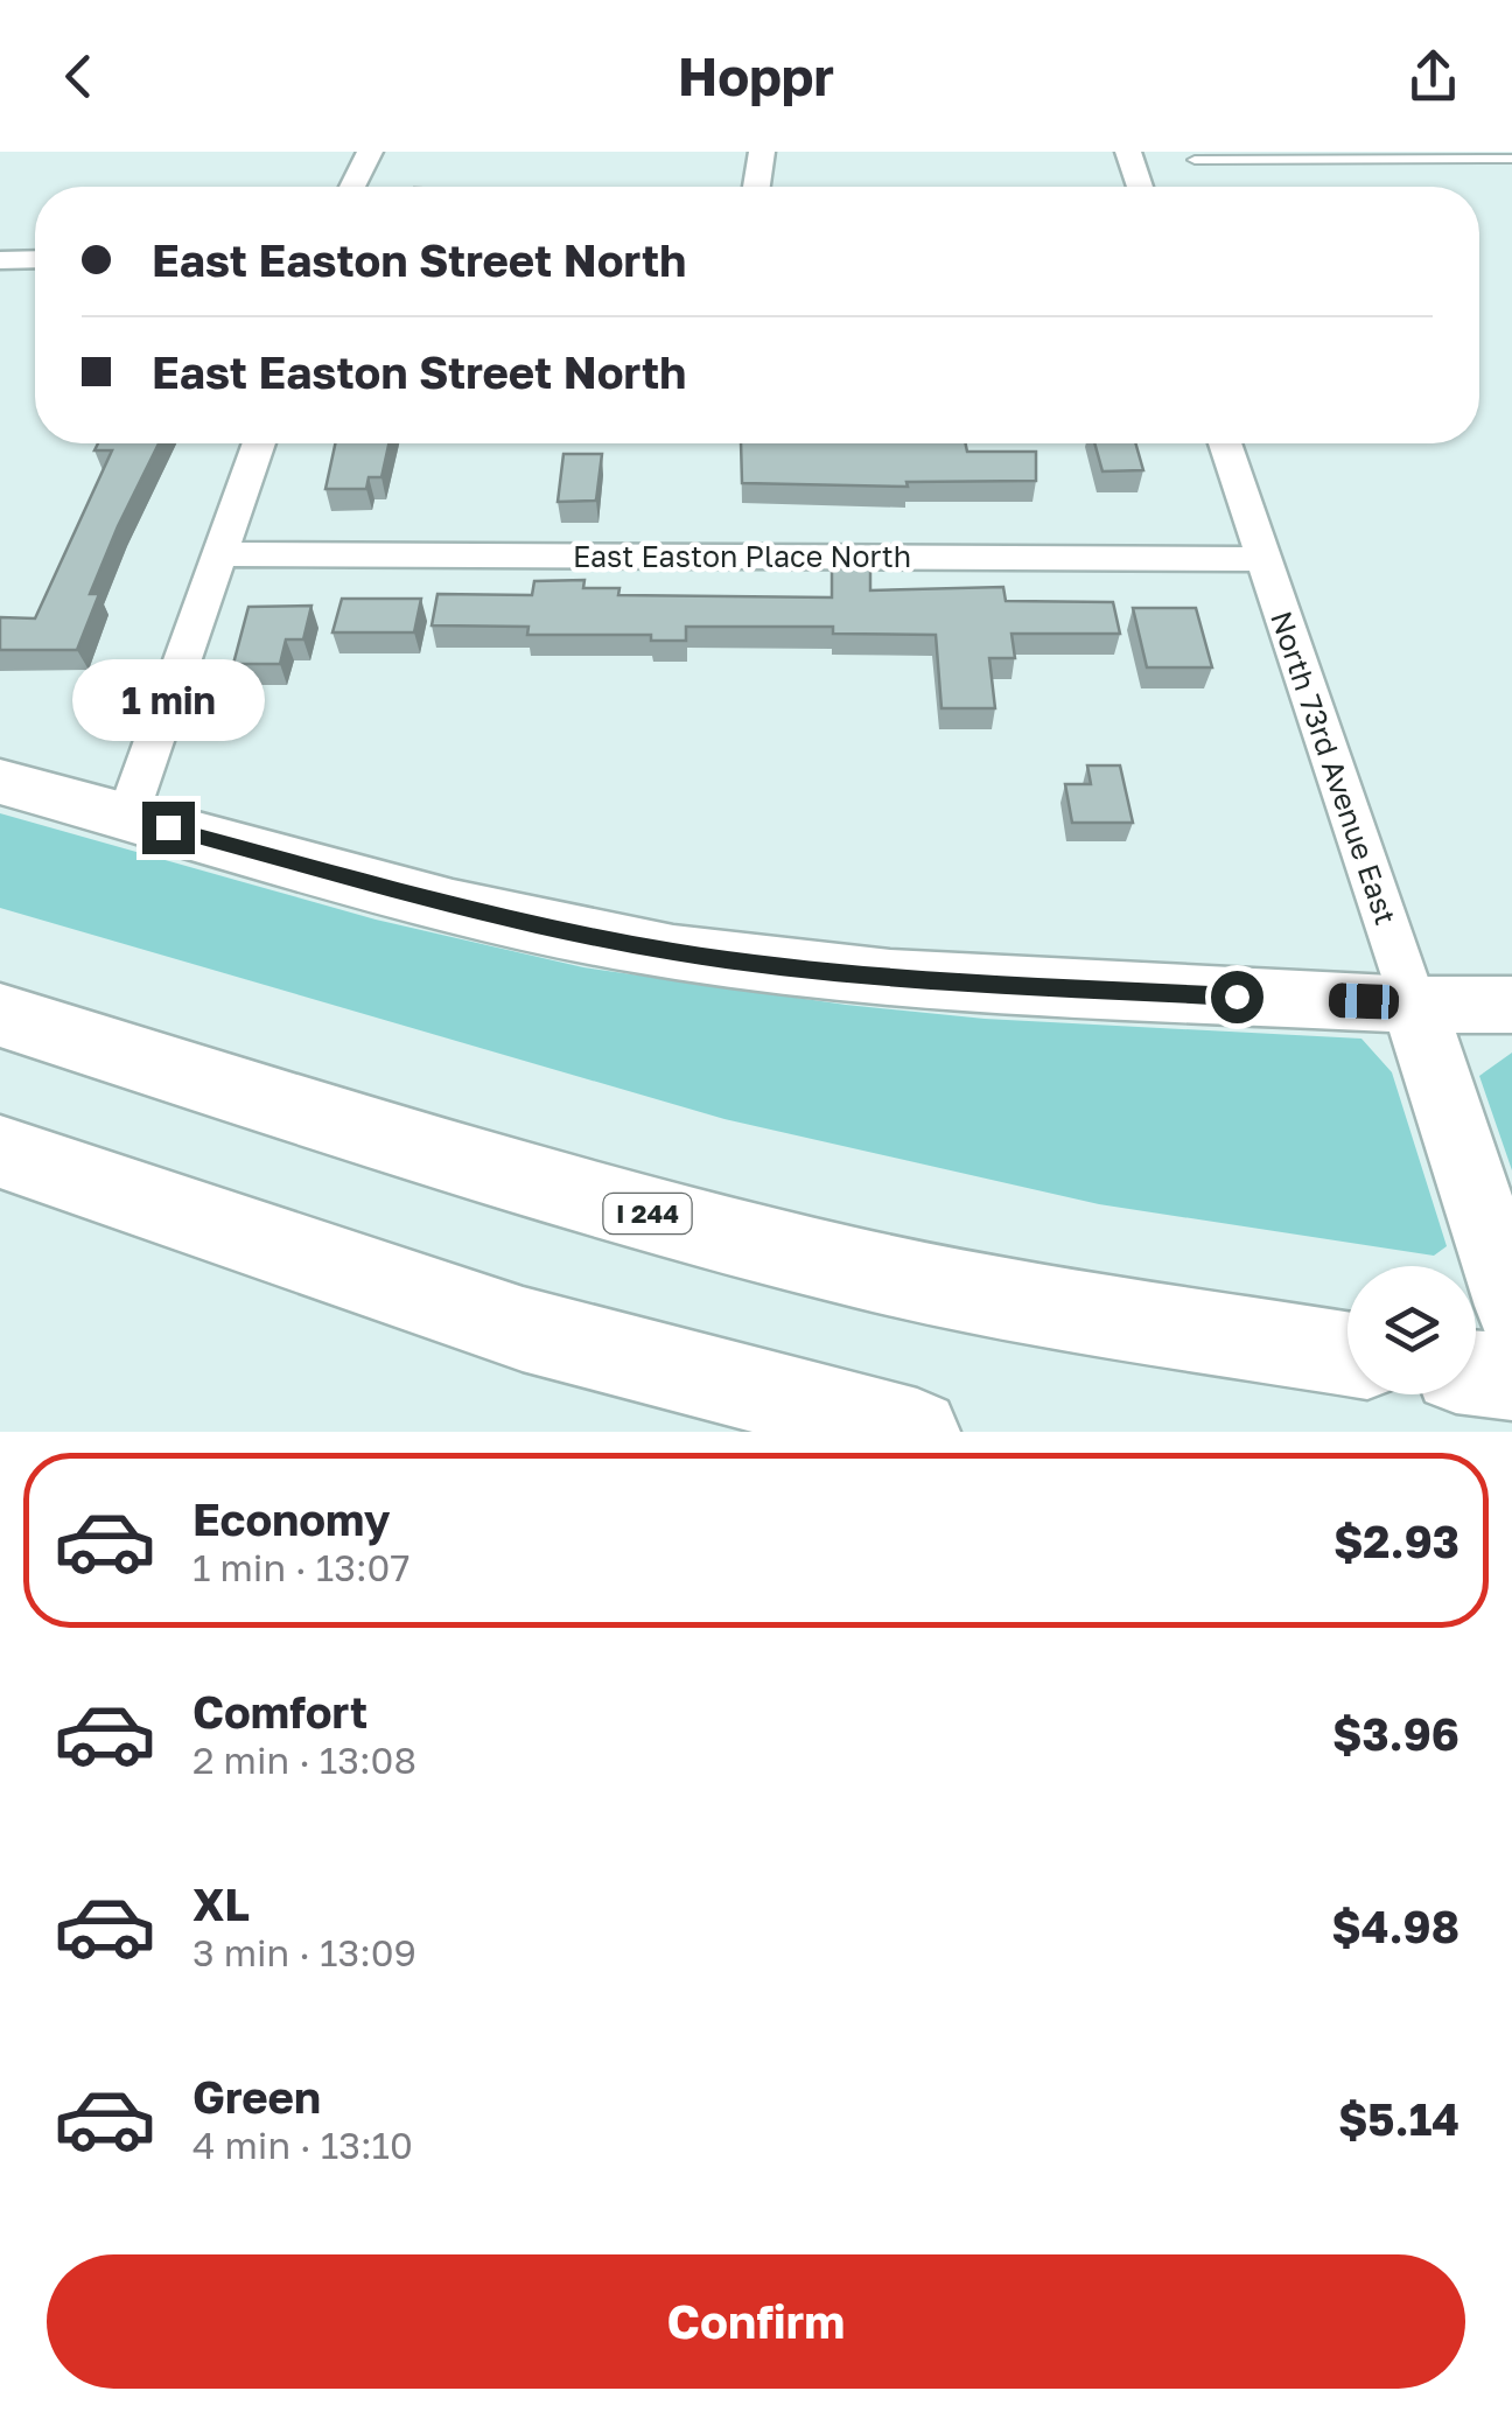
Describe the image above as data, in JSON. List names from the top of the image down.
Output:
{
  "streets": {
    "highway": ["I 244"],
    "street": ["East Easton Place North", "North 73rd Avenue East"]
  },
  "crossings": [
    ["East Easton Place North", "North 73rd Avenue East"]
  ],
  "page": {
    "header": "Hoppr",
    "banner": ["East Easton Street North", "East Easton Street North"],
    "bubble": "1 min",
    "list": [
      {
        "name": "Economy",
        "note": "1 min · 13:07",
        "value": "$2.93"
      },
      {
        "name": "Comfort",
        "note": "2 min · 13:08",
        "value": "$3.96"
      },
      {
        "name": "XL",
        "note": "3 min · 13:09",
        "value": "$4.98"
      },
      {
        "name": "Green",
        "note": "4 min · 13:10",
        "value": "$5.14"
      }
    ],
    "buttons": "Confirm"
  }
}
